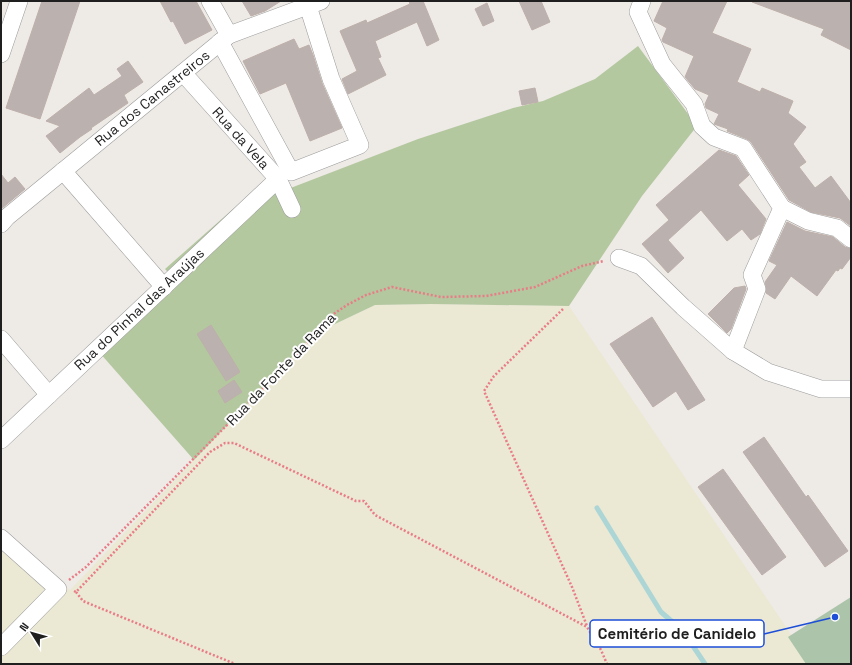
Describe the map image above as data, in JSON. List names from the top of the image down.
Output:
{
  "streets": {
    "street": ["Rua dos Canastreiros", "Rua da Vela", "Rua do Pinhal das Araújas"],
    "path": ["Rua da Fonte da Rama"]
  },
  "crossings": [
    ["Rua dos Canastreiros", "Rua da Vela"],
    ["Rua da Vela", "Rua do Pinhal das Araújas"]
  ],
  "places": ["Cemitério de Canidelo"],
  "north": "top left"
}
